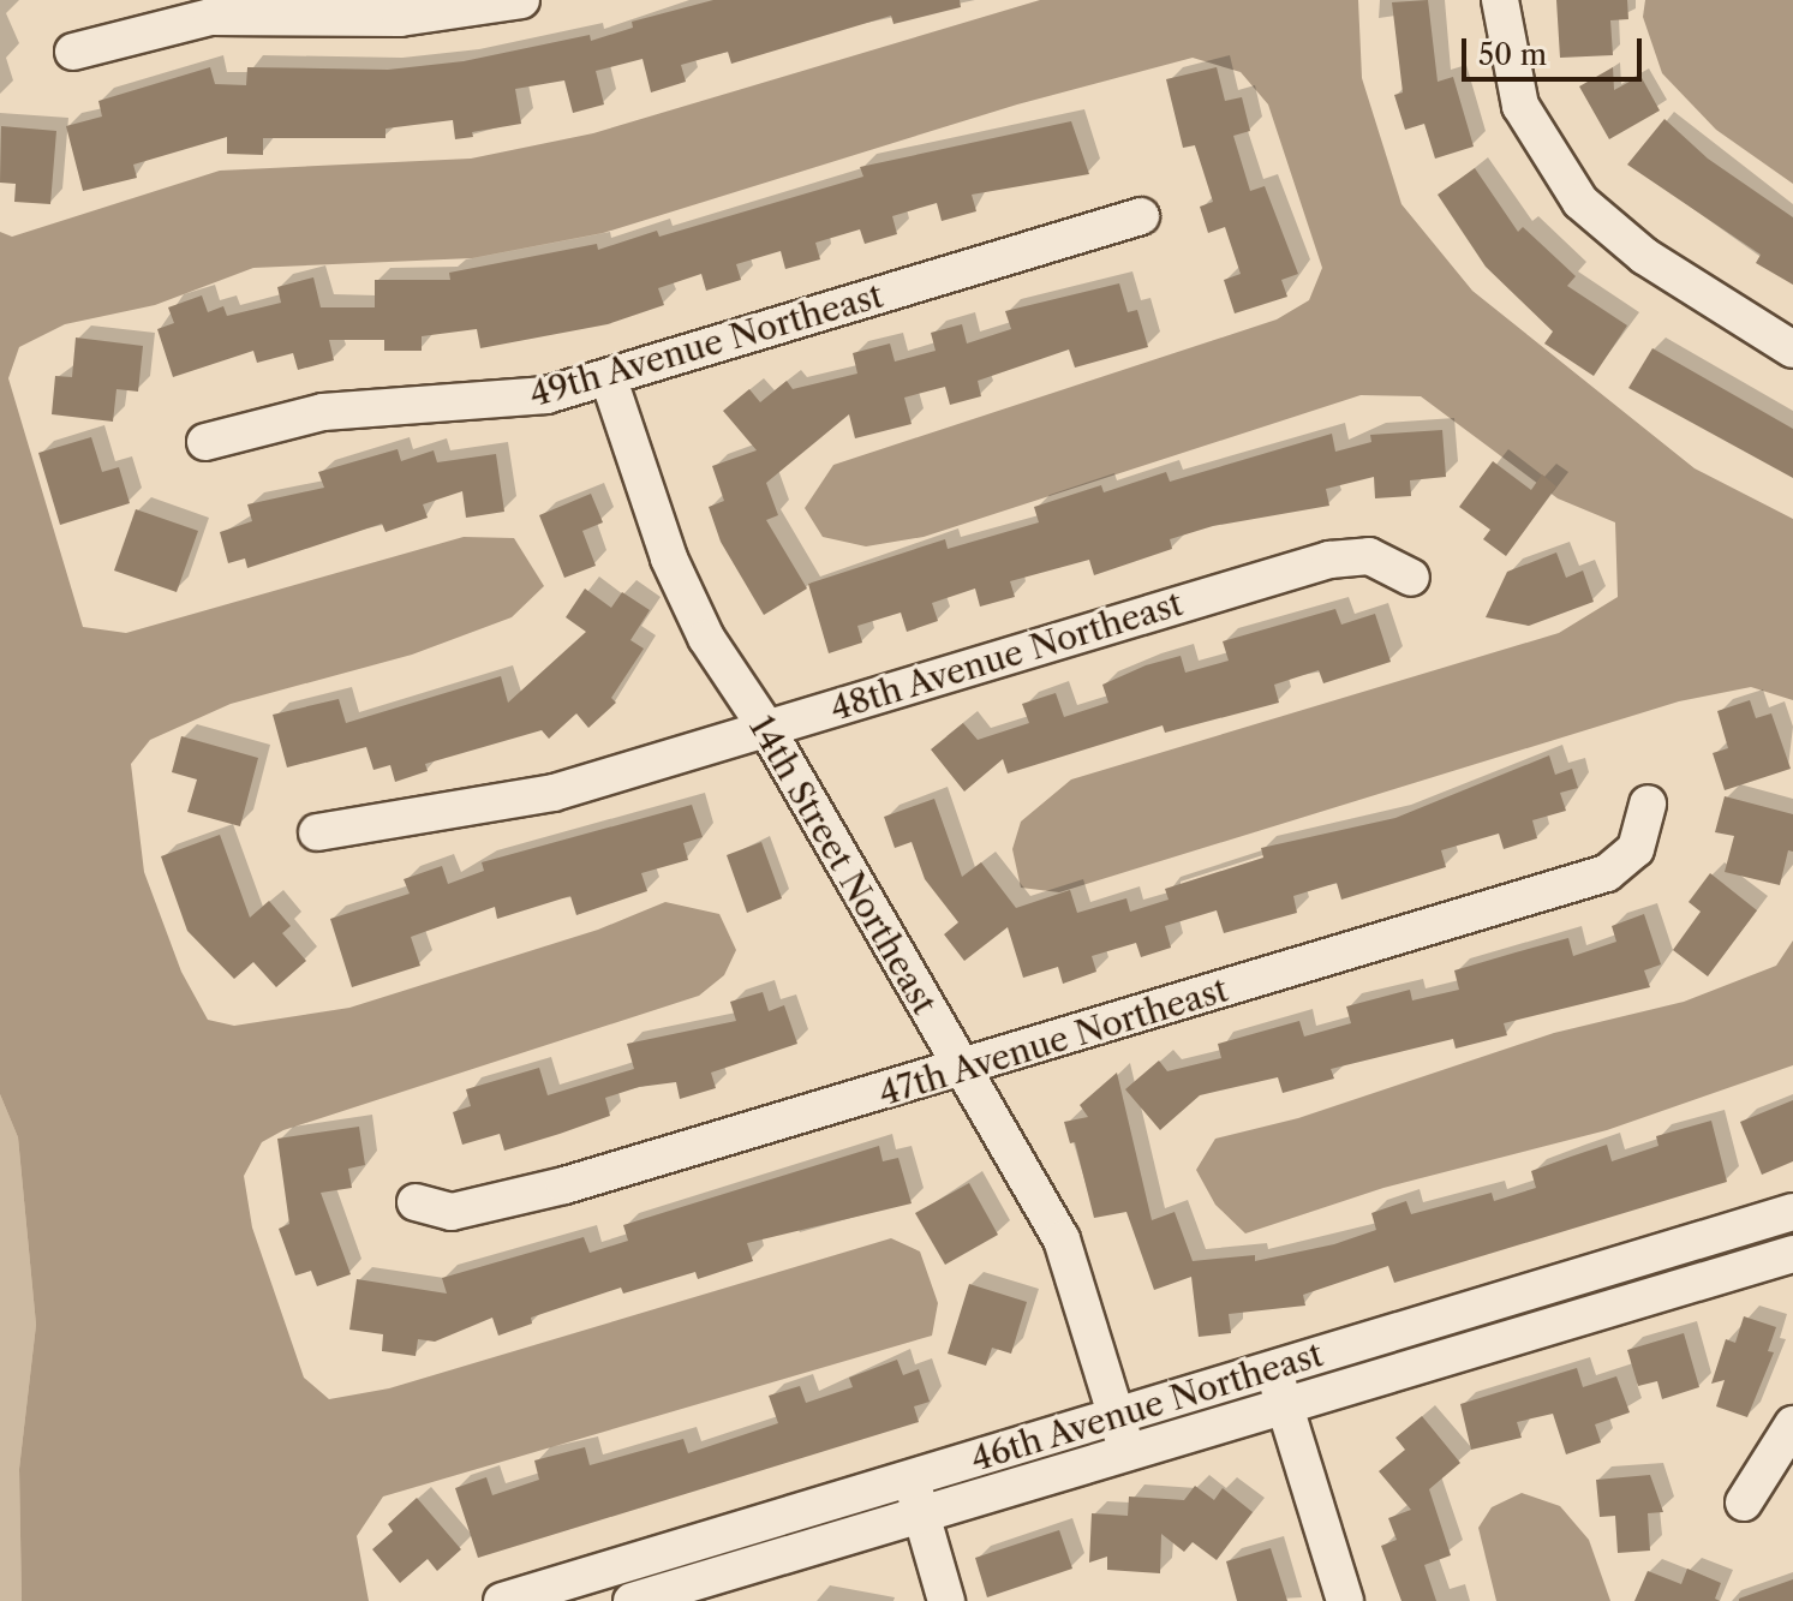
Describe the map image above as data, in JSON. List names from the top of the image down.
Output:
{
  "streets": {
    "street": [
      "49th Avenue Northeast",
      "48th Avenue Northeast",
      "14th Street Northeast",
      "47th Avenue Northeast",
      "46th Avenue Northeast"
    ]
  },
  "crossings": [
    ["49th Avenue Northeast", "14th Street Northeast"],
    ["48th Avenue Northeast", "14th Street Northeast"],
    ["14th Street Northeast", "47th Avenue Northeast"],
    ["14th Street Northeast", "46th Avenue Northeast"]
  ],
  "scale_bar": "50 m"
}
